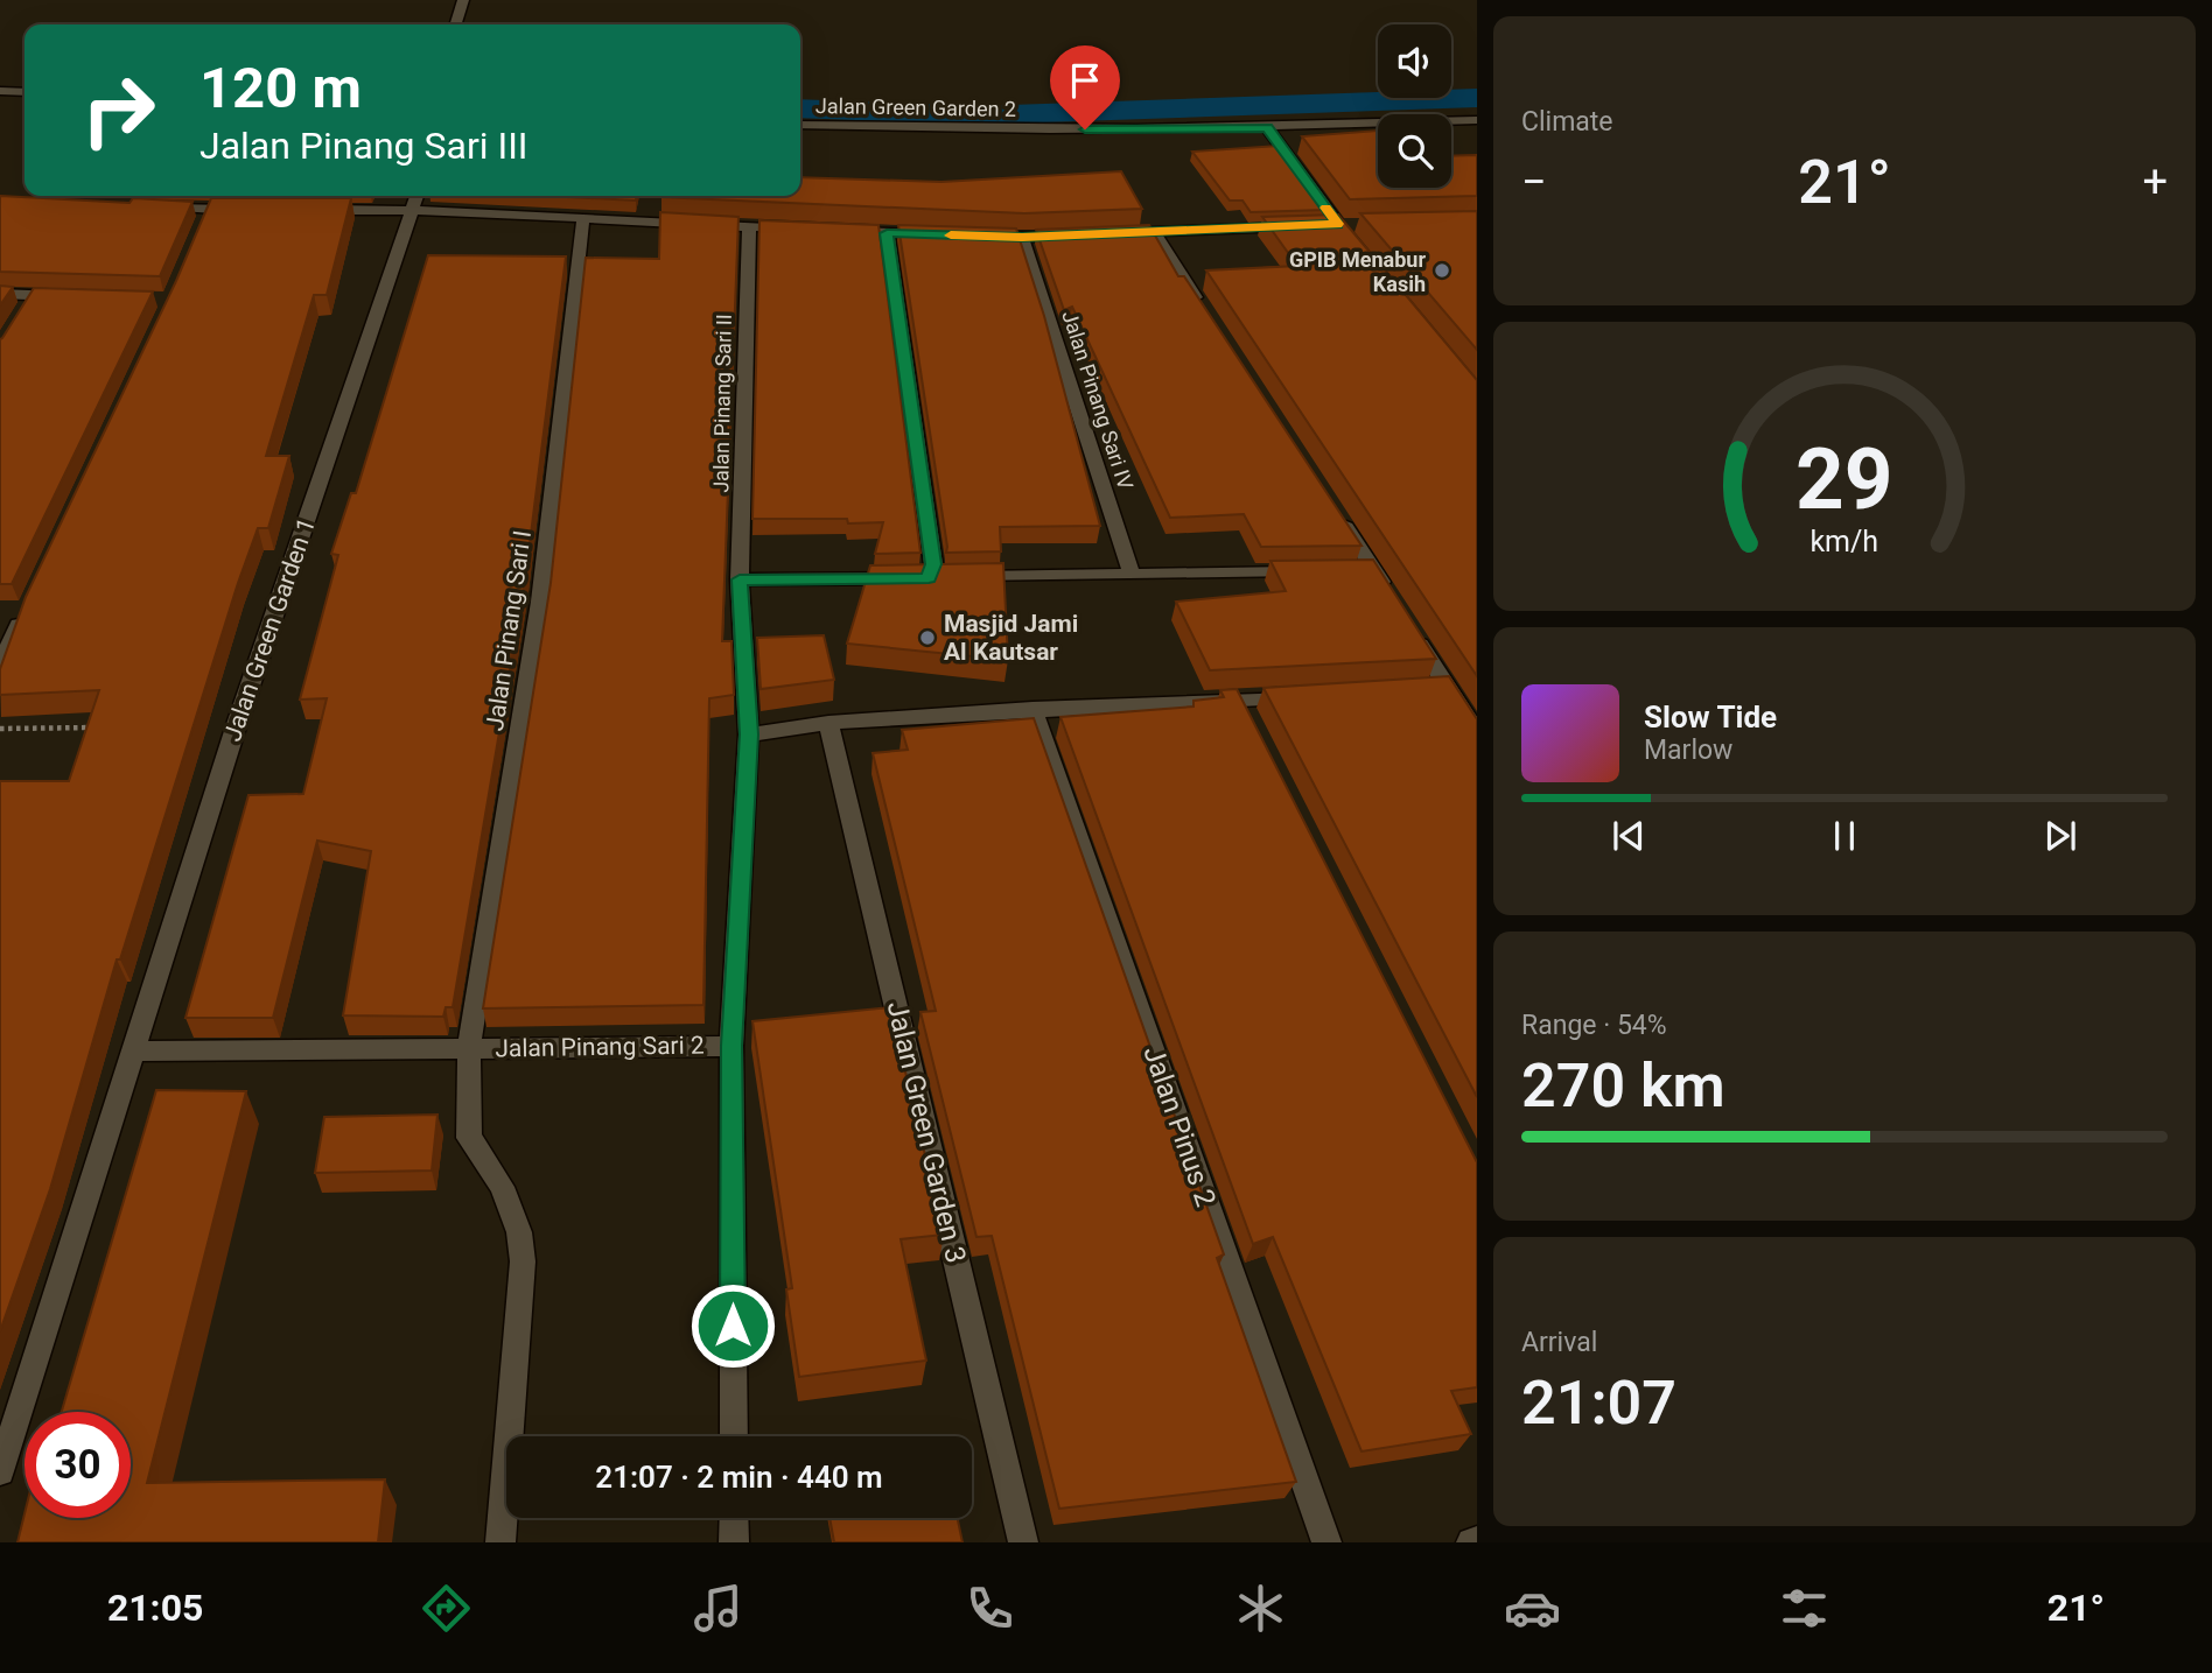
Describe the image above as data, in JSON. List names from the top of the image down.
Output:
{
  "streets": {
    "street": [
      "Jalan Green Garden 2",
      "Jalan Pinang Sari IV",
      "Jalan Pinang Sari II",
      "Jalan Green Garden 1",
      "Jalan Pinang Sari I",
      "Jalan Pinang Sari 2",
      "Jalan Pinus 2",
      "Jalan Green Garden 3"
    ]
  },
  "crossings": [
    ["Jalan Pinang Sari I", "Jalan Pinang Sari 2"]
  ],
  "places": ["GPIB Menabur Kasih", "Masjid Jami Al Kautsar"],
  "page": {
    "tile": [
      "Climate",
      ["Range · 54%", "270 km"],
      ["Arrival", "21:07"]
    ],
    "turn": ["120 m", "Jalan Pinang Sari III"],
    "heat": ["−", "21°", "+"],
    "song": ["Slow Tide", "Marlow"],
    "limit": "30",
    "trip": "21:07 · 2 min · 440 m",
    "tabs": ["21:05", "21°"],
    "gauge": ["29", "km/h"]
  }
}
